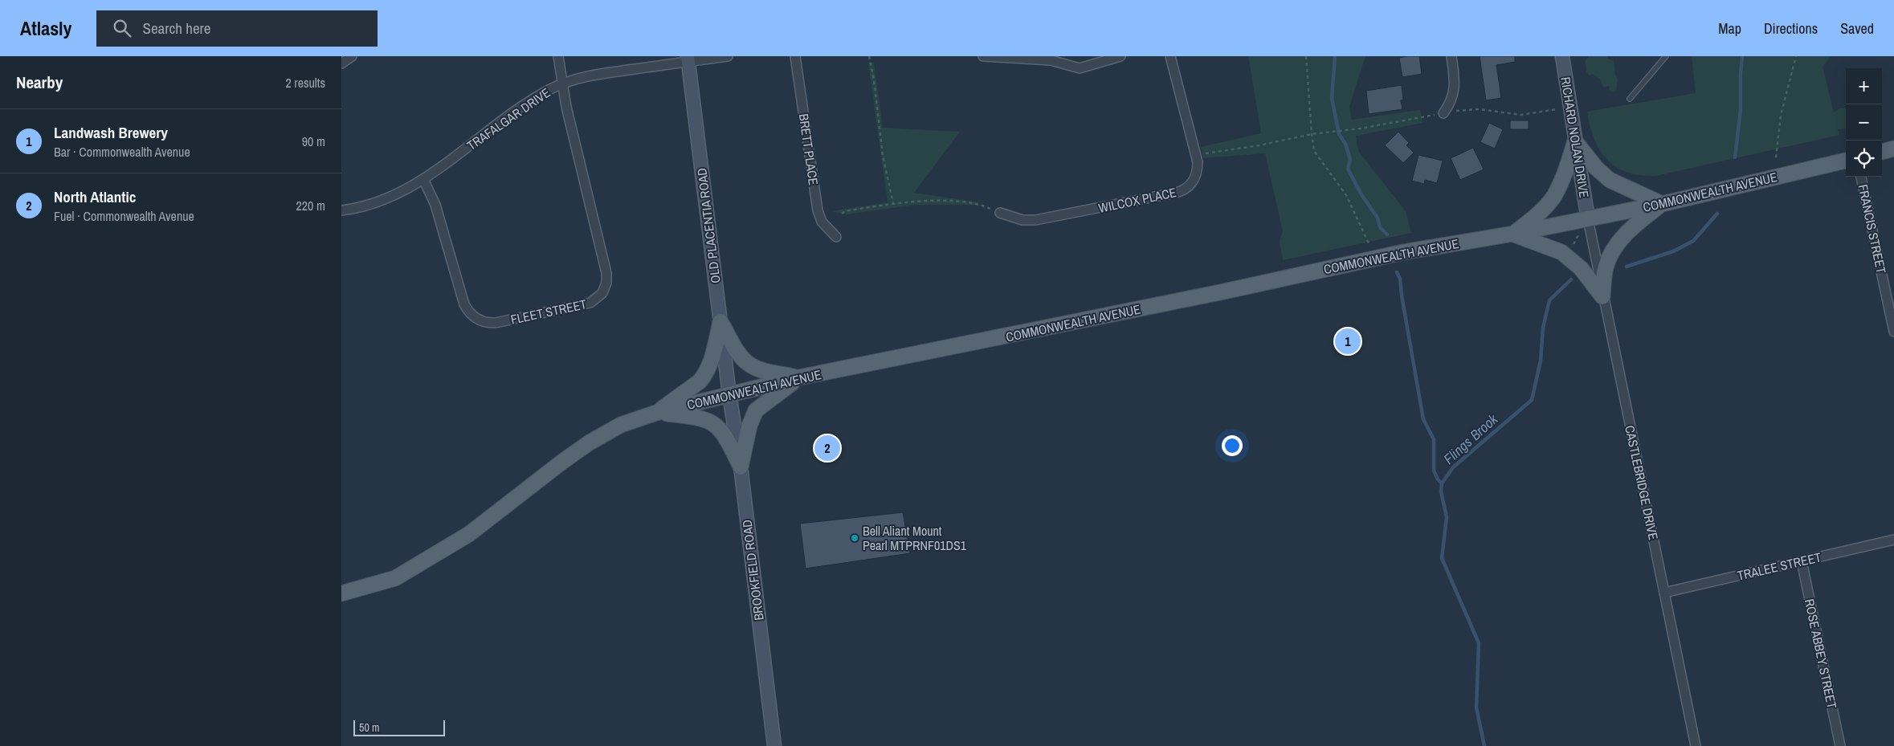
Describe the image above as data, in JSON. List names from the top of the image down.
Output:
{
  "streets": {
    "main road": [
      "RICHARD NOLAN DRIVE",
      "COMMONWEALTH AVENUE",
      "OLD PLACENTIA ROAD",
      "BROOKFIELD ROAD"
    ],
    "street": [
      "TRAFALGAR DRIVE",
      "BRETT PLACE",
      "WILCOX PLACE",
      "FRANCIS STREET",
      "FLEET STREET",
      "CASTLEBRIDGE DRIVE",
      "TRALEE STREET",
      "ROSE ABBEY STREET"
    ]
  },
  "crossings": [
    ["TRAFALGAR DRIVE", "OLD PLACENTIA ROAD"],
    ["TRAFALGAR DRIVE", "FLEET STREET"],
    ["RICHARD NOLAN DRIVE", "COMMONWEALTH AVENUE"],
    ["RICHARD NOLAN DRIVE", "CASTLEBRIDGE DRIVE"],
    ["COMMONWEALTH AVENUE", "OLD PLACENTIA ROAD"],
    ["COMMONWEALTH AVENUE", "CASTLEBRIDGE DRIVE"],
    ["COMMONWEALTH AVENUE", "BROOKFIELD ROAD"],
    ["OLD PLACENTIA ROAD", "BROOKFIELD ROAD"],
    ["CASTLEBRIDGE DRIVE", "TRALEE STREET"],
    ["TRALEE STREET", "ROSE ABBEY STREET"]
  ],
  "water": ["Flings Brook"],
  "places": ["Bell Aliant Mount Pearl MTPRNF01DS1"],
  "scale_bar": "50 m",
  "page": {
    "header": "Atlasly",
    "search": "Search here",
    "nav": ["Map", "Directions", "Saved"],
    "heading": ["Nearby", "2 results"],
    "map_buttons": ["+", "−"],
    "list": [
      {
        "mark": "1",
        "name": "Landwash Brewery",
        "note": "Bar · Commonwealth Avenue",
        "value": "90 m"
      },
      {
        "mark": "2",
        "name": "North Atlantic",
        "note": "Fuel · Commonwealth Avenue",
        "value": "220 m"
      }
    ],
    "pins": ["1", "2"],
    "scale": "50 m"
  }
}
